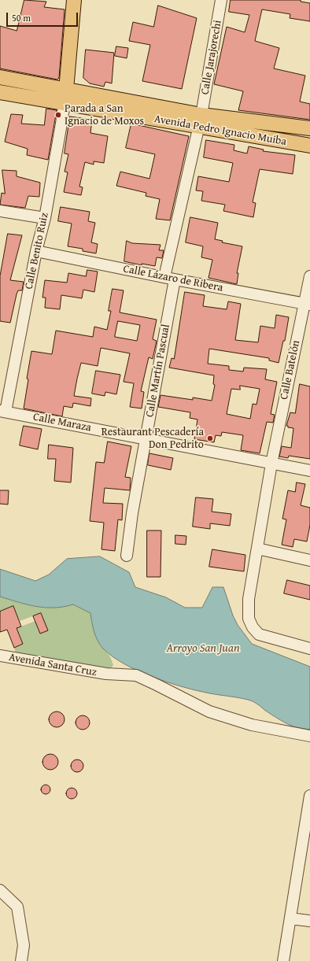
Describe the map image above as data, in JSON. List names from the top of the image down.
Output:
{
  "streets": {
    "main road": ["Avenida Pedro Ignacio Muiba"],
    "street": [
      "Calle Jarajorechi",
      "Calle Benito Ruiz",
      "Calle Lázaro de Ribera",
      "Calle Batelón",
      "Calle Martín Pascual",
      "Calle Maraza",
      "Avenida Santa Cruz"
    ]
  },
  "crossings": [
    ["Calle Jarajorechi", "Avenida Pedro Ignacio Muiba"],
    ["Calle Jarajorechi", "Calle Martín Pascual"],
    ["Avenida Pedro Ignacio Muiba", "Calle Benito Ruiz"],
    ["Avenida Pedro Ignacio Muiba", "Calle Martín Pascual"],
    ["Calle Benito Ruiz", "Calle Lázaro de Ribera"],
    ["Calle Benito Ruiz", "Calle Maraza"],
    ["Calle Lázaro de Ribera", "Calle Batelón"],
    ["Calle Lázaro de Ribera", "Calle Martín Pascual"],
    ["Calle Batelón", "Calle Maraza"],
    ["Calle Martín Pascual", "Calle Maraza"]
  ],
  "water": ["Arroyo San Juan"],
  "places": ["Parada a San Ignacio de Moxos", "Restaurant Pescadería Don Pedrito"],
  "scale_bar": "50 m"
}
